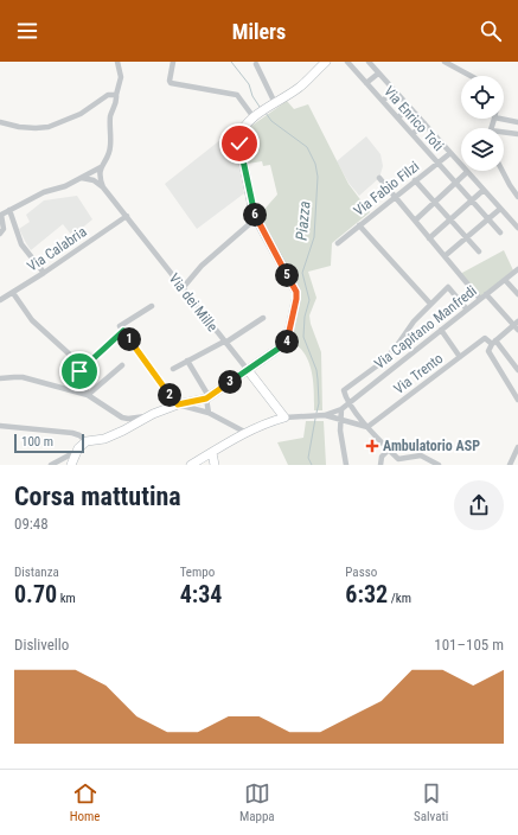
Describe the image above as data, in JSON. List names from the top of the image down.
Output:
{
  "streets": {
    "main road": ["Via dei Mille"],
    "street": [
      "Via Enrico Toti",
      "Via Fabio Filzi",
      "Via Calabria",
      "Via Capitano Manfredi",
      "Via Trento"
    ]
  },
  "crossings": [
    ["Via Enrico Toti", "Via Fabio Filzi"],
    ["Via Calabria", "Via dei Mille"]
  ],
  "water": ["Piazza"],
  "places": {
    "health": ["Ambulatorio ASP"]
  },
  "scale_bar": "100 m",
  "page": {
    "header": "Milers",
    "pins": [
      "6",
      "5",
      "1",
      "4",
      "3",
      "2"
    ],
    "scale": "100 m",
    "heading": ["Corsa mattutina", "09:48"],
    "stats": [
      ["Distanza", "0.70 km"],
      ["Tempo", "4:34"],
      ["Passo", "6:32 /km"]
    ],
    "chart": ["Dislivello", "101–105 m"],
    "tabs": ["Home", "Mappa", "Salvati"]
  }
}
